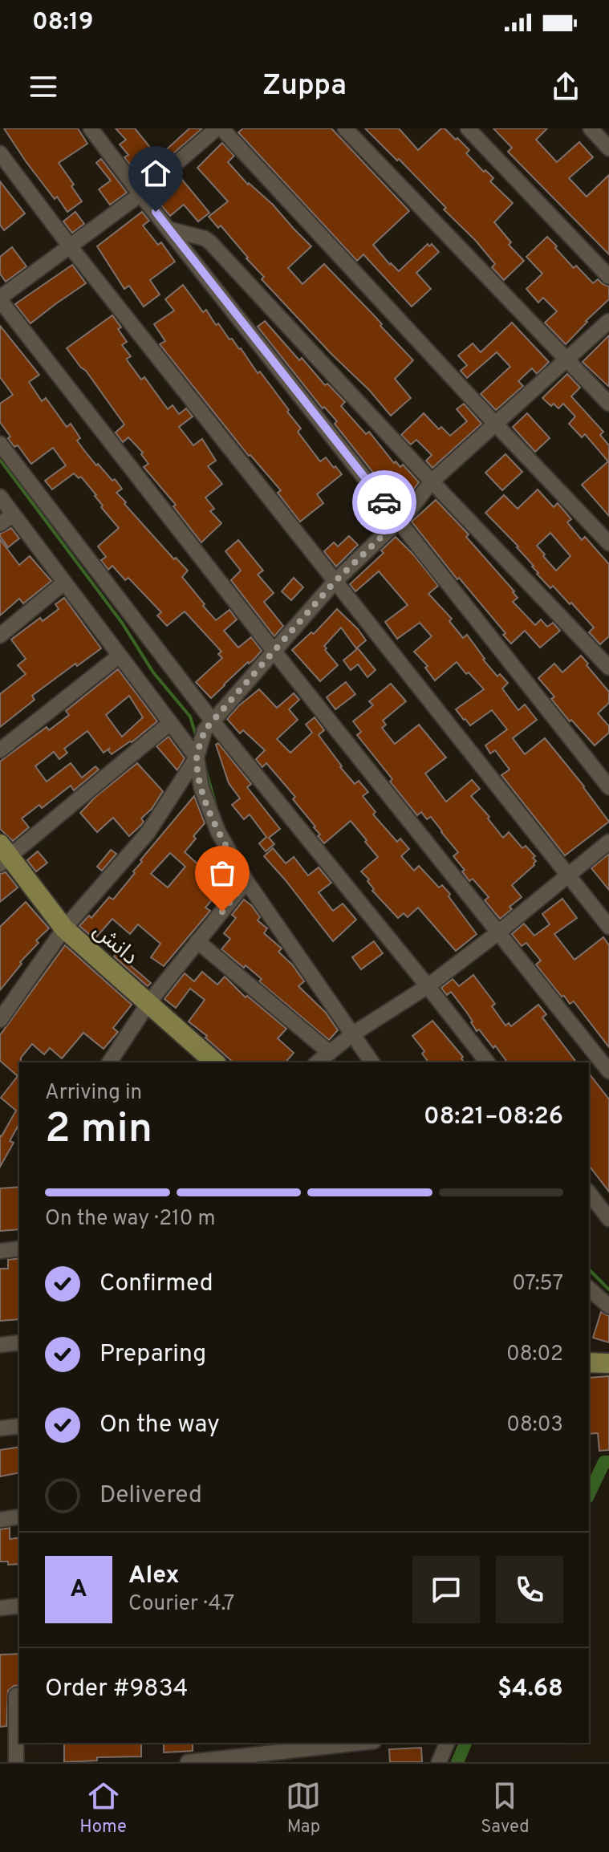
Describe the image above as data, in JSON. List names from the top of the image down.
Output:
{
  "streets": {
    "main road": ["دانش"]
  },
  "page": {
    "status": "08:19",
    "header": "Zuppa",
    "heading": ["2 min", "Arriving in", "08:21–08:26"],
    "panel": [
      "Alex",
      "Courier · 4.7",
      "Order #9834",
      "$4.68"
    ],
    "bar": "On the way · 210 m",
    "list": [
      ["Confirmed", "07:57"],
      ["Preparing", "08:02"],
      ["On the way", "08:03"],
      "Delivered"
    ],
    "round": "A",
    "tabs": ["Home", "Map", "Saved"]
  }
}
